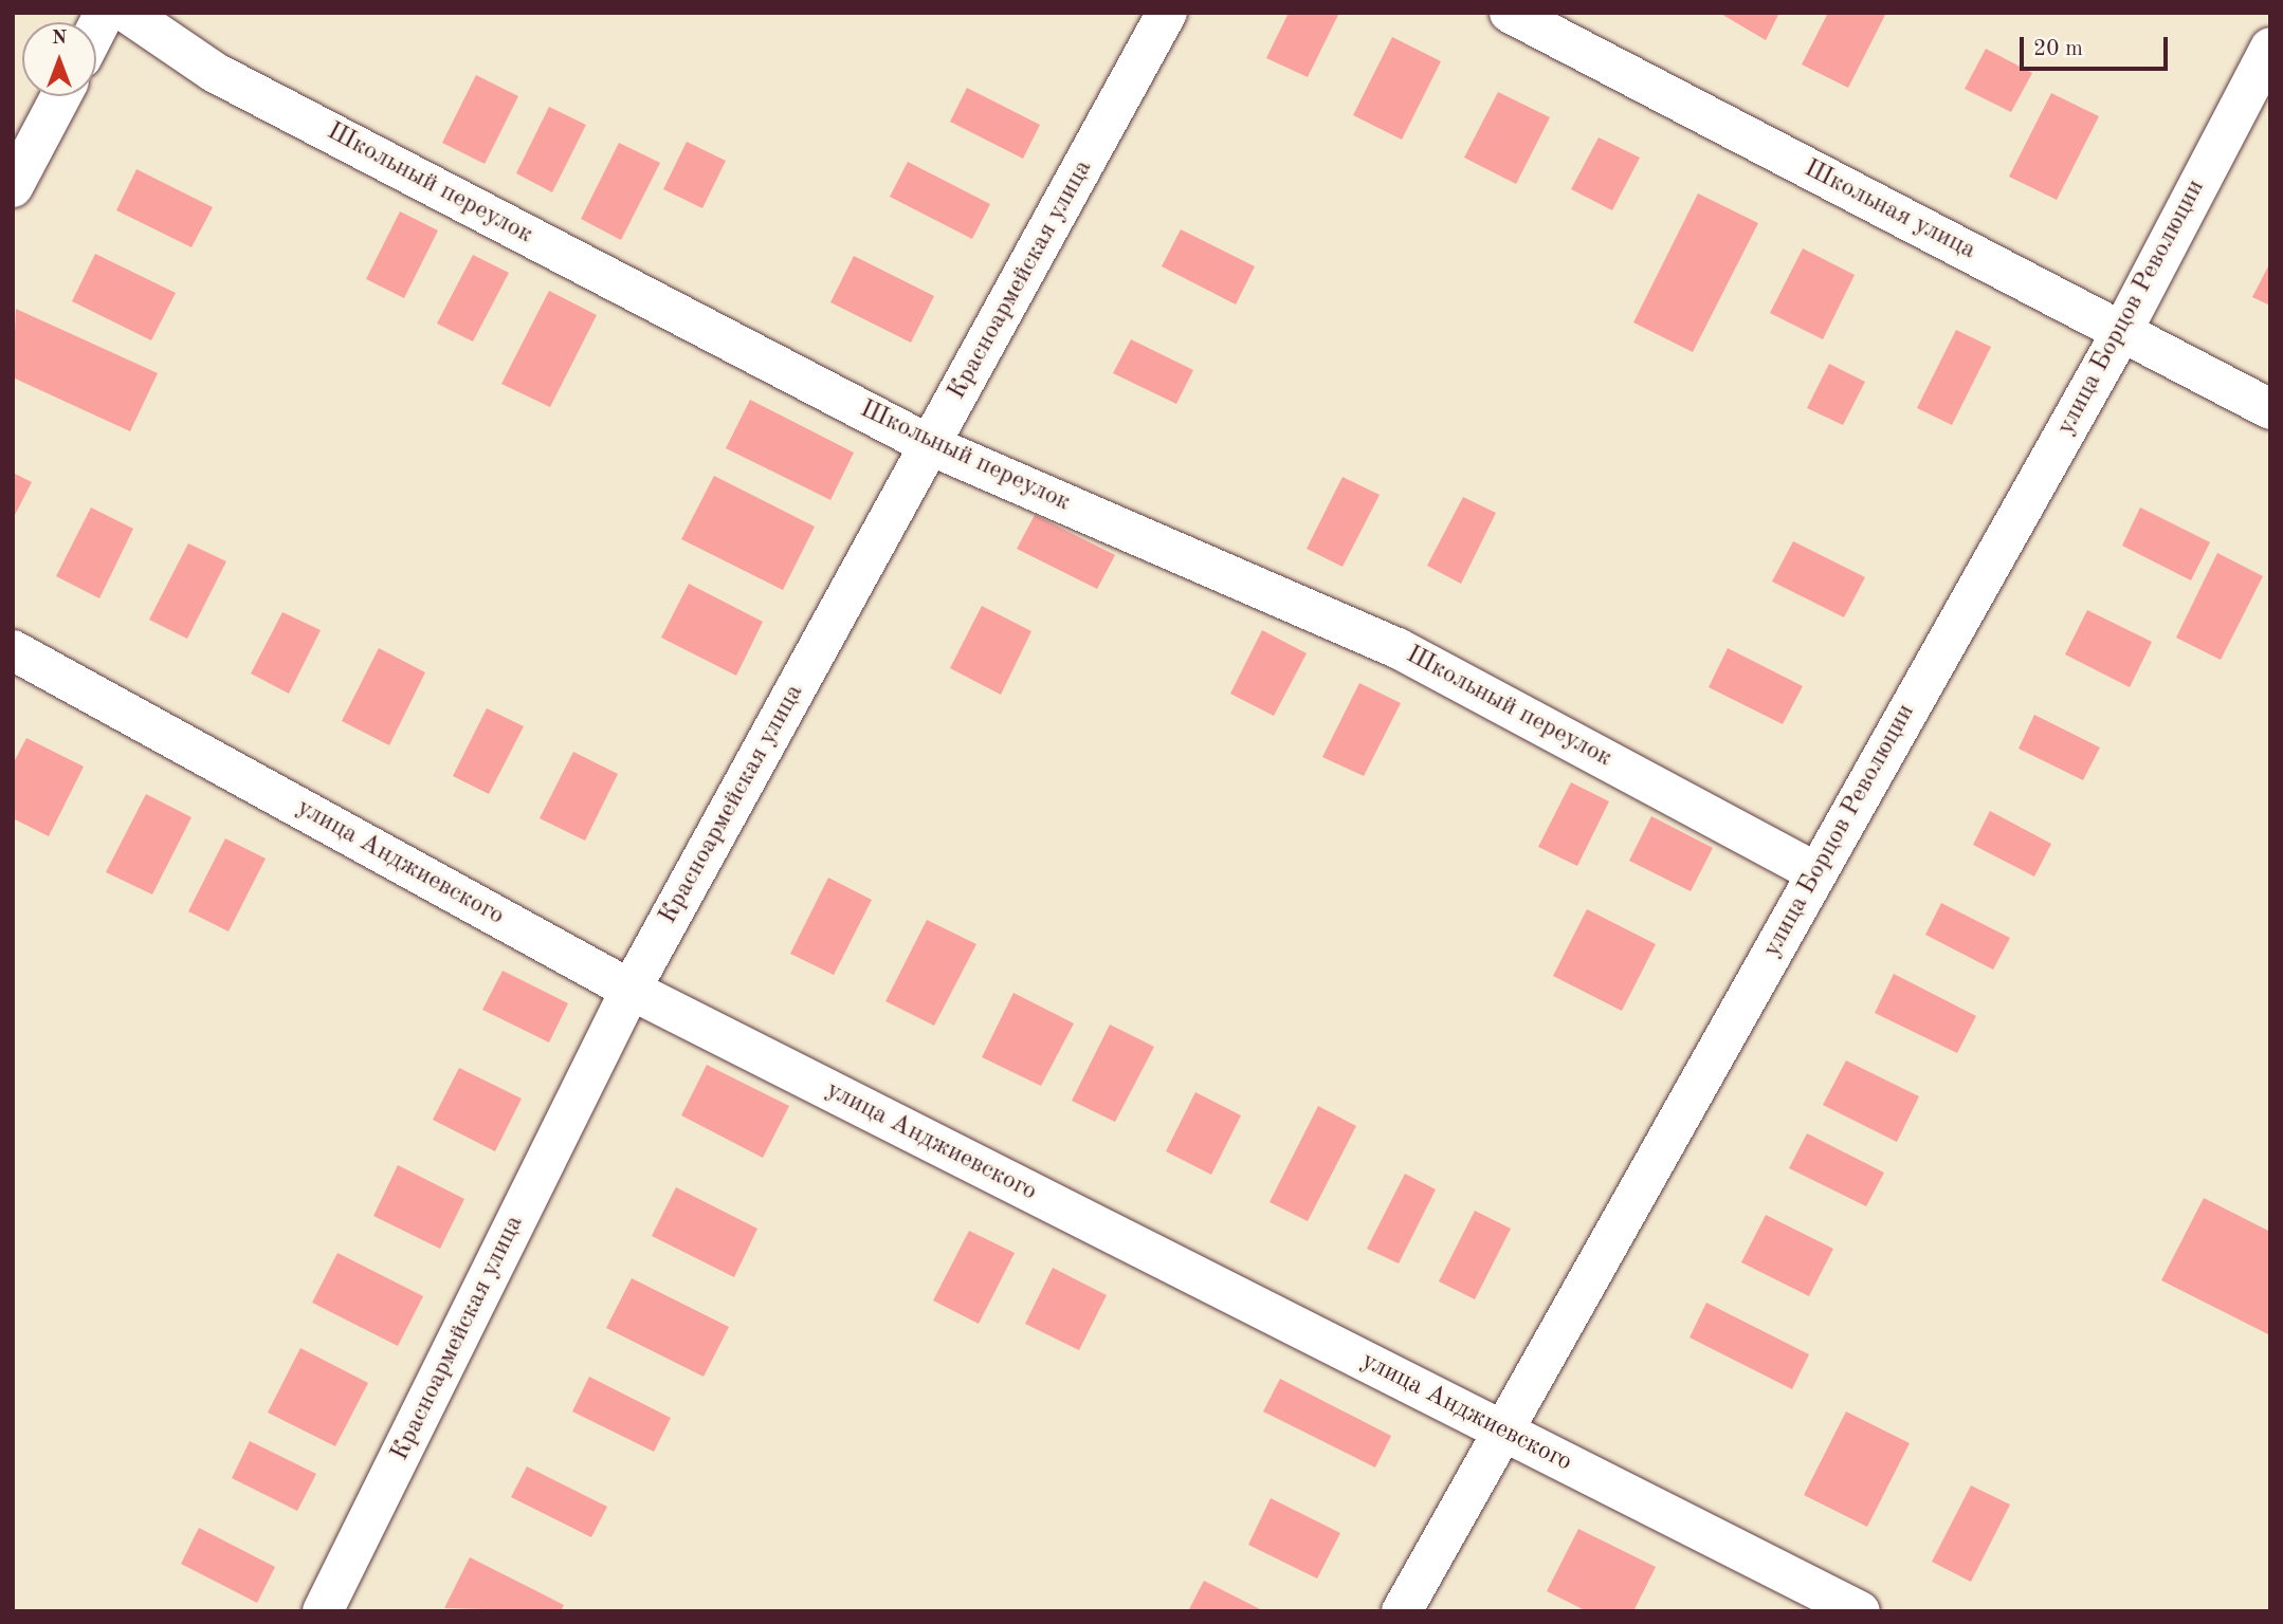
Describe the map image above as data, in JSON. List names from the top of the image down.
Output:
{
  "streets": {
    "street": [
      "Школьный переулок",
      "Школьная улица",
      "Красноармейская улица",
      "улица Борцов Революции",
      "улица Анджиевского"
    ]
  },
  "crossings": [
    ["Школьный переулок", "Красноармейская улица"],
    ["Школьный переулок", "улица Борцов Революции"],
    ["Школьная улица", "улица Борцов Революции"],
    ["Красноармейская улица", "улица Анджиевского"],
    ["улица Борцов Революции", "улица Анджиевского"]
  ],
  "scale_bar": "20 m",
  "north": "top"
}
